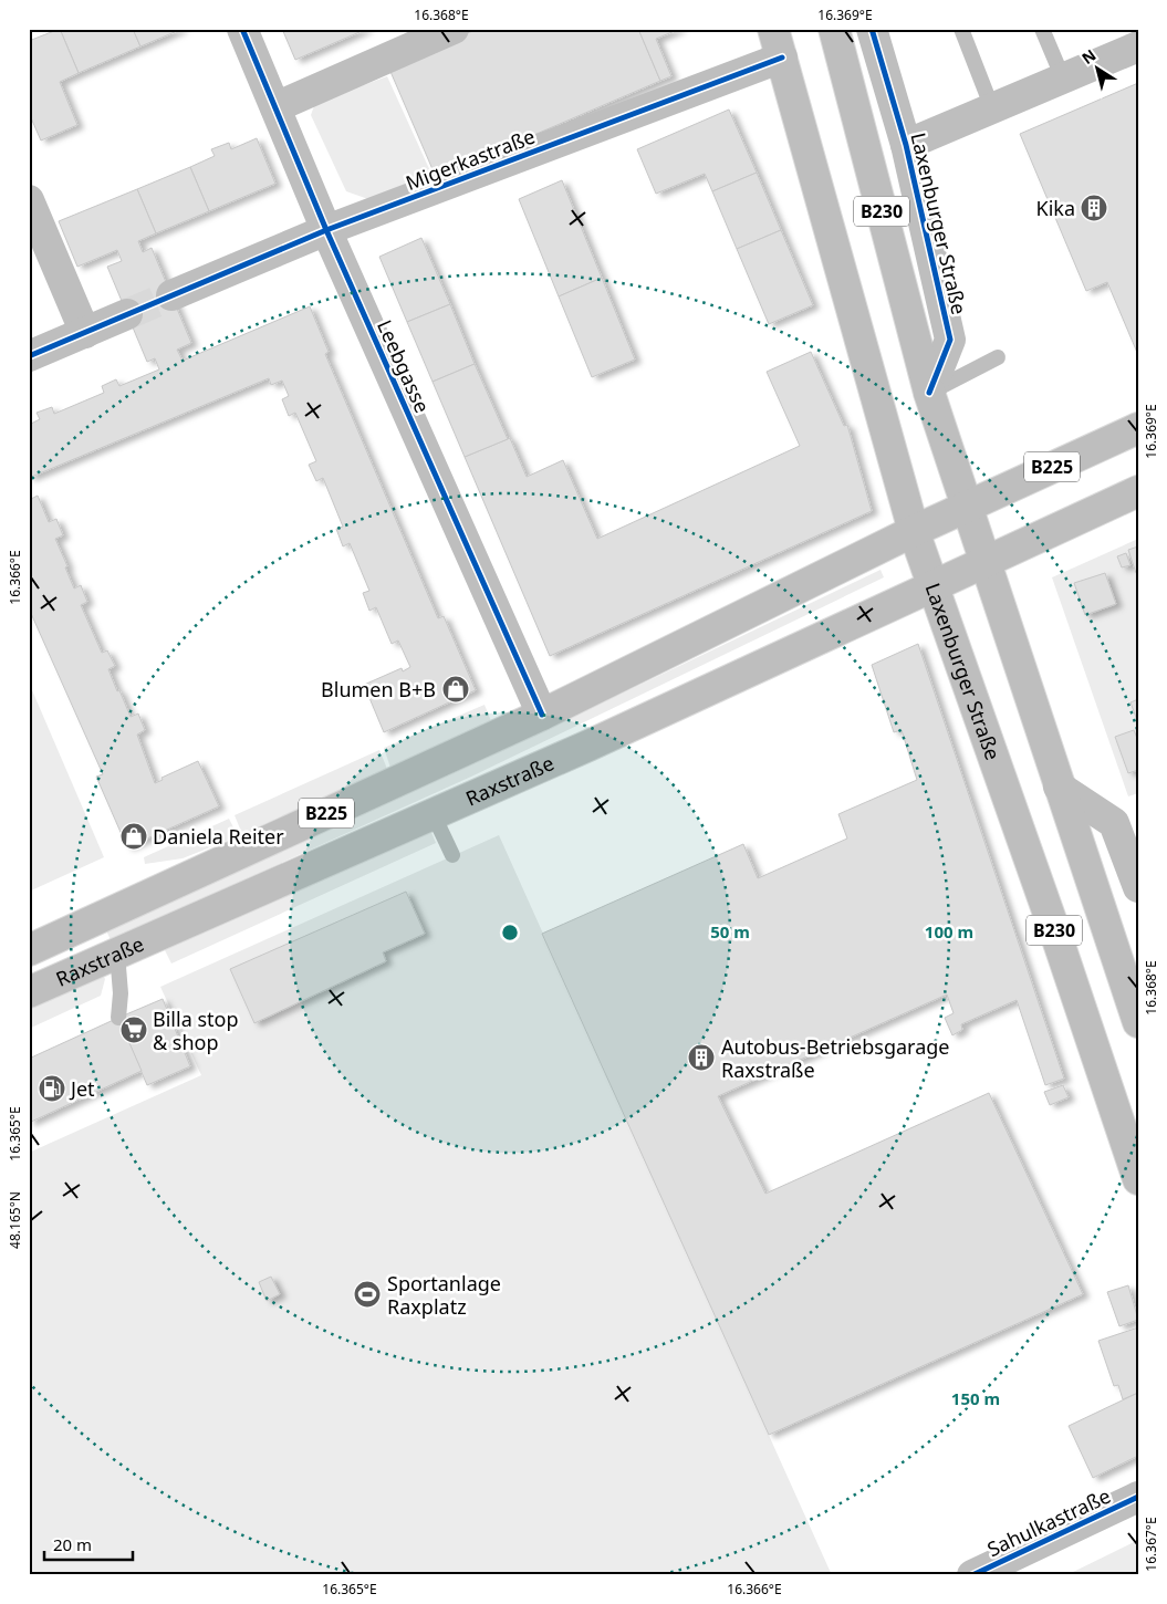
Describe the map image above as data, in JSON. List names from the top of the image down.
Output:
{
  "streets": {
    "main road": [
      "Migerkastraße",
      "B230",
      "Laxenburger Straße",
      "Leebgasse",
      "B225",
      "Raxstraße",
      "Sahulkastraße"
    ]
  },
  "crossings": [
    ["Migerkastraße", "Laxenburger Straße"],
    ["Migerkastraße", "Leebgasse"],
    ["B230", "Laxenburger Straße"],
    ["B230", "B225"],
    ["B230", "Raxstraße"],
    ["Laxenburger Straße", "B225"],
    ["Laxenburger Straße", "Raxstraße"],
    ["Leebgasse", "Raxstraße"],
    ["B225", "Raxstraße"]
  ],
  "places": {
    "building": ["Kika", "Autobus-Betriebsgarage Raxstraße"],
    "shop": ["Blumen B+B", "Daniela Reiter"],
    "supermarket": ["Billa stop & shop"],
    "fuel station": ["Jet"],
    "sports": ["Sportanlage Raxplatz"]
  },
  "scale_bar": "20 m",
  "north": "top left",
  "coordinates": [
    "16.368°E",
    "16.369°E",
    "16.366°E",
    "16.365°E",
    "48.165°N",
    "16.367°E"
  ],
  "rings": ["50 m", "100 m", "150 m"]
}
